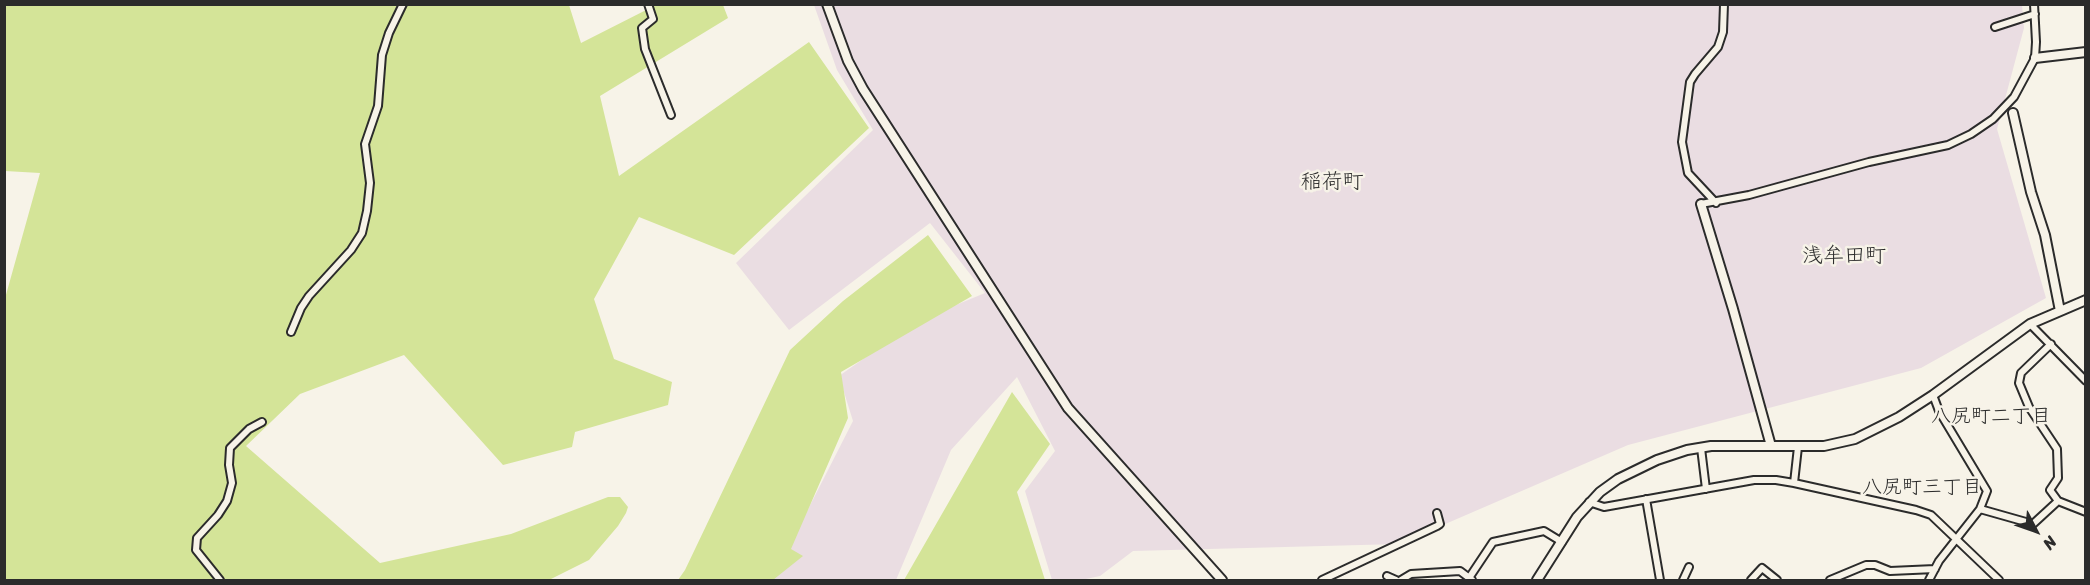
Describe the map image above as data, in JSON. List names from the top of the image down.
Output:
{
  "districts": [
    "稲荷町",
    "浅牟田町",
    "八尻町二丁目",
    "八尻町三丁目"
  ],
  "north": "bottom right"
}
